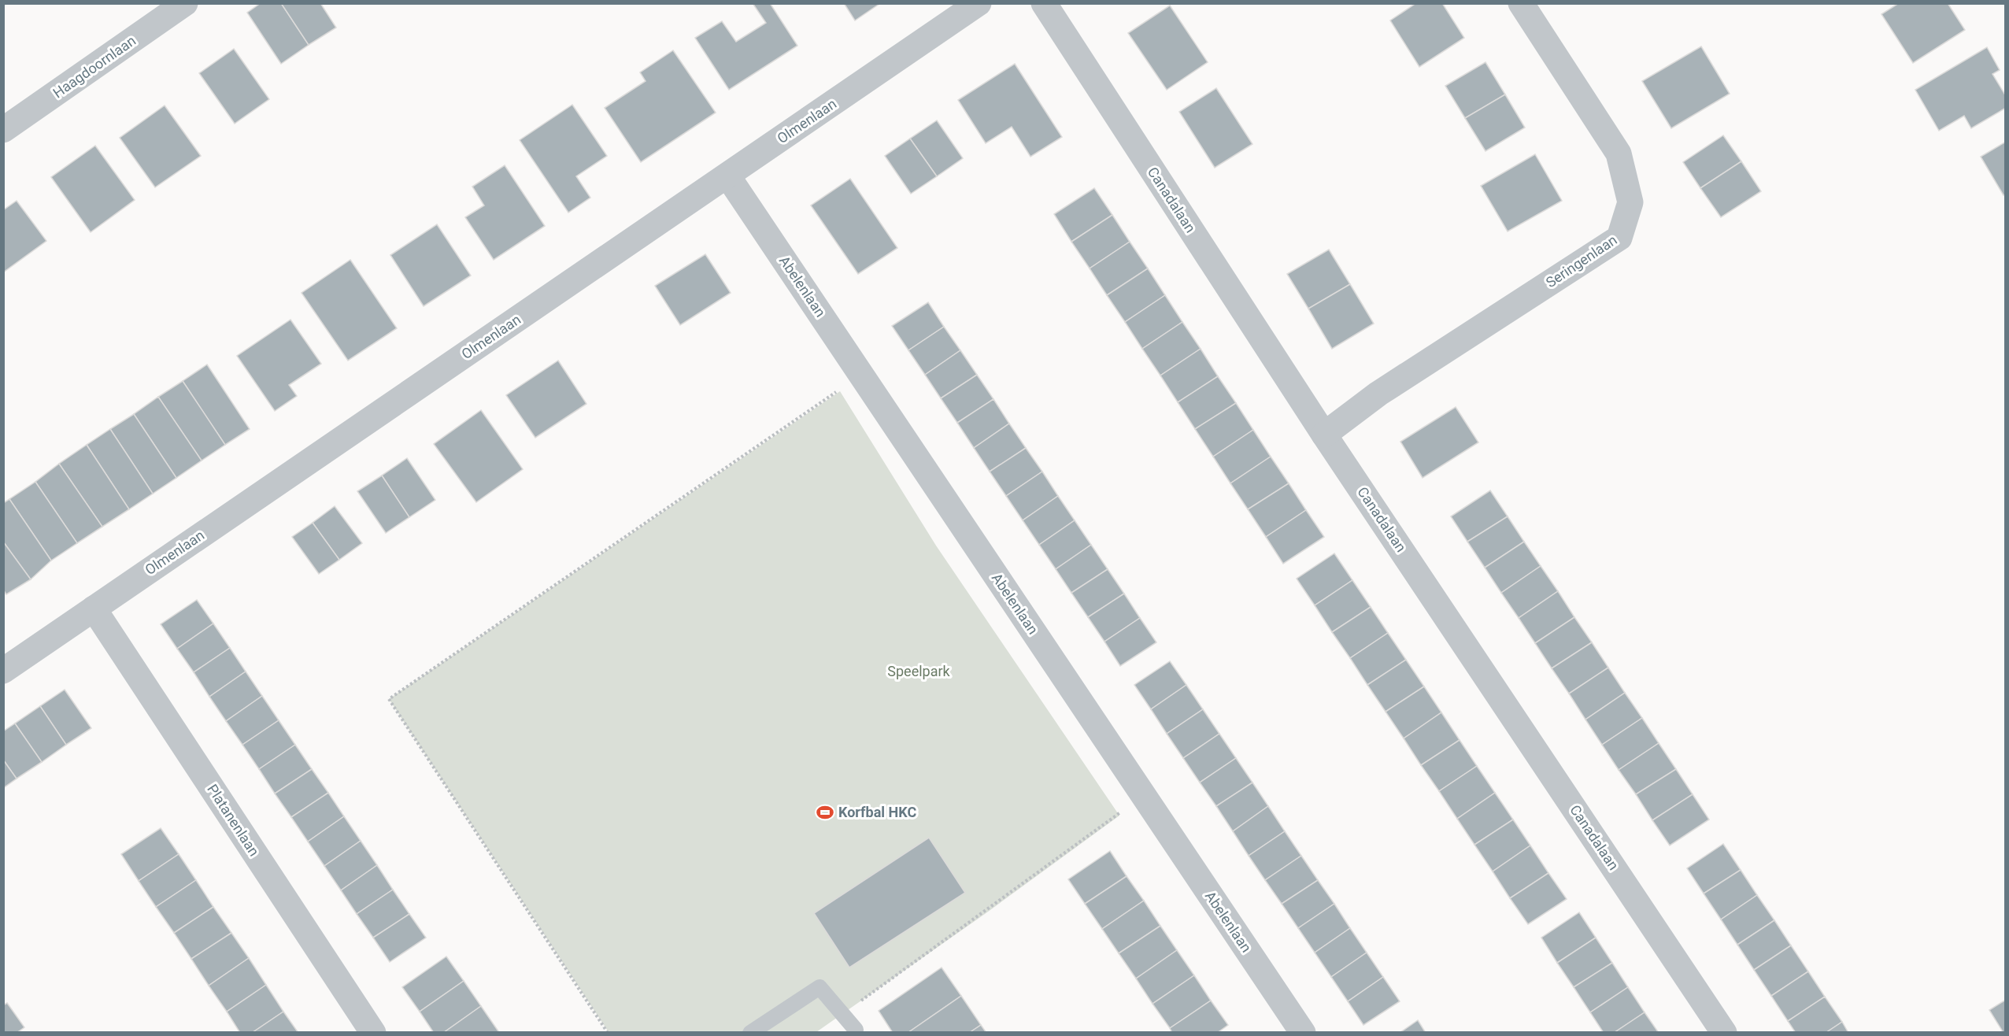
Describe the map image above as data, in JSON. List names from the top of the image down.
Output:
{
  "streets": {
    "street": [
      "Haagdoornlaan",
      "Olmenlaan",
      "Canadalaan",
      "Seringenlaan",
      "Abelenlaan",
      "Platanenlaan"
    ]
  },
  "crossings": [
    ["Olmenlaan", "Abelenlaan"],
    ["Olmenlaan", "Platanenlaan"],
    ["Canadalaan", "Seringenlaan"]
  ],
  "parks": ["Speelpark"],
  "places": {
    "sports": ["Korfbal HKC"]
  }
}
